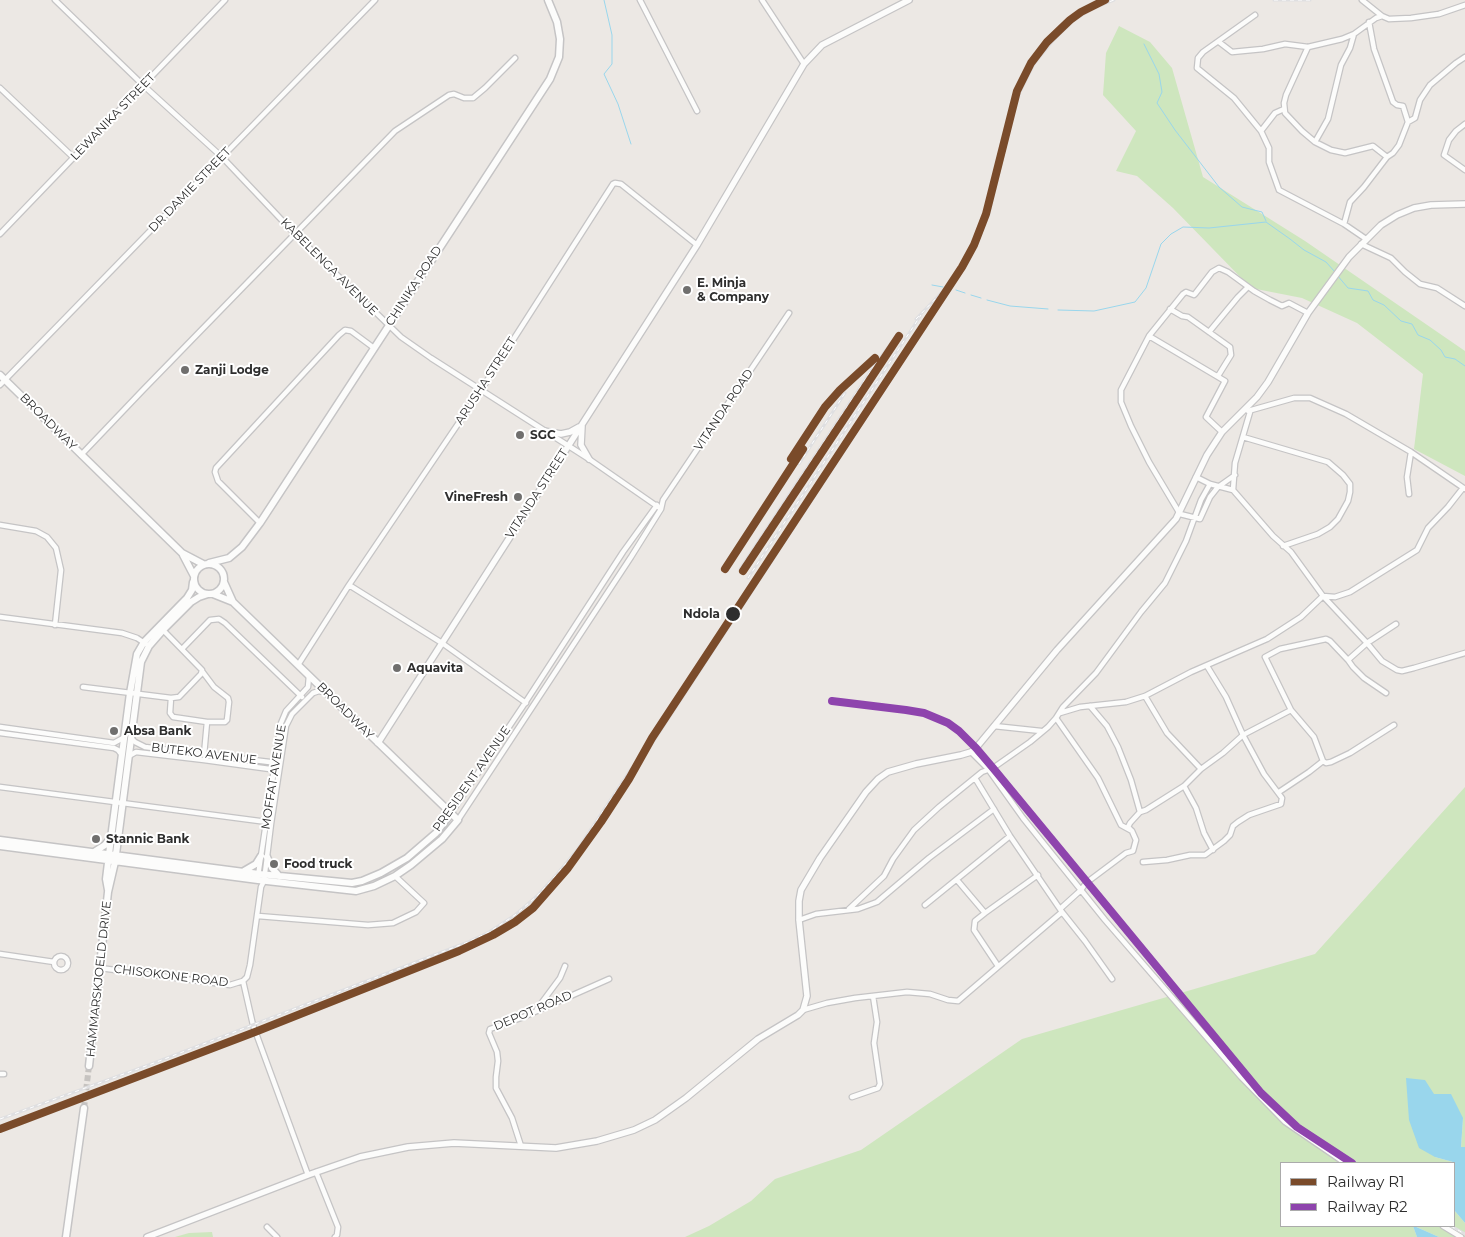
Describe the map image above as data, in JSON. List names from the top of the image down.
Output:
{
  "streets": {
    "main road": [
      "CHINIKA ROAD",
      "BROADWAY",
      "PRESIDENT AVENUE",
      "HAMMARSKJOELD DRIVE"
    ],
    "street": [
      "LEWANIKA STREET",
      "DR DAMIE STREET",
      "KABELENGA AVENUE",
      "ARUSHA STREET",
      "VITANDA ROAD",
      "VITANDA STREET",
      "BUTEKO AVENUE",
      "MOFFAT AVENUE",
      "CHISOKONE ROAD",
      "DEPOT ROAD"
    ]
  },
  "crossings": [
    ["LEWANIKA STREET", "KABELENGA AVENUE"],
    ["DR DAMIE STREET", "KABELENGA AVENUE"],
    ["DR DAMIE STREET", "BROADWAY"],
    ["KABELENGA AVENUE", "CHINIKA ROAD"],
    ["KABELENGA AVENUE", "ARUSHA STREET"],
    ["KABELENGA AVENUE", "VITANDA ROAD"],
    ["KABELENGA AVENUE", "VITANDA STREET"],
    ["KABELENGA AVENUE", "PRESIDENT AVENUE"],
    ["ARUSHA STREET", "BROADWAY"],
    ["ARUSHA STREET", "VITANDA STREET"],
    ["VITANDA ROAD", "PRESIDENT AVENUE"],
    ["BROADWAY", "VITANDA STREET"],
    ["BROADWAY", "MOFFAT AVENUE"],
    ["BROADWAY", "PRESIDENT AVENUE"],
    ["BUTEKO AVENUE", "MOFFAT AVENUE"],
    ["BUTEKO AVENUE", "HAMMARSKJOELD DRIVE"],
    ["MOFFAT AVENUE", "PRESIDENT AVENUE"],
    ["MOFFAT AVENUE", "CHISOKONE ROAD"],
    ["PRESIDENT AVENUE", "HAMMARSKJOELD DRIVE"],
    ["CHISOKONE ROAD", "HAMMARSKJOELD DRIVE"]
  ],
  "places": [
    "E. Minja & Company",
    "Zanji Lodge",
    "SGC",
    "VineFresh",
    "Ndola",
    "Aquavita",
    "Absa Bank",
    "Stannic Bank",
    "Food truck"
  ],
  "lines": ["rail line R1", "rail line R2"],
  "legend": ["Railway R1", "Railway R2"]
}
